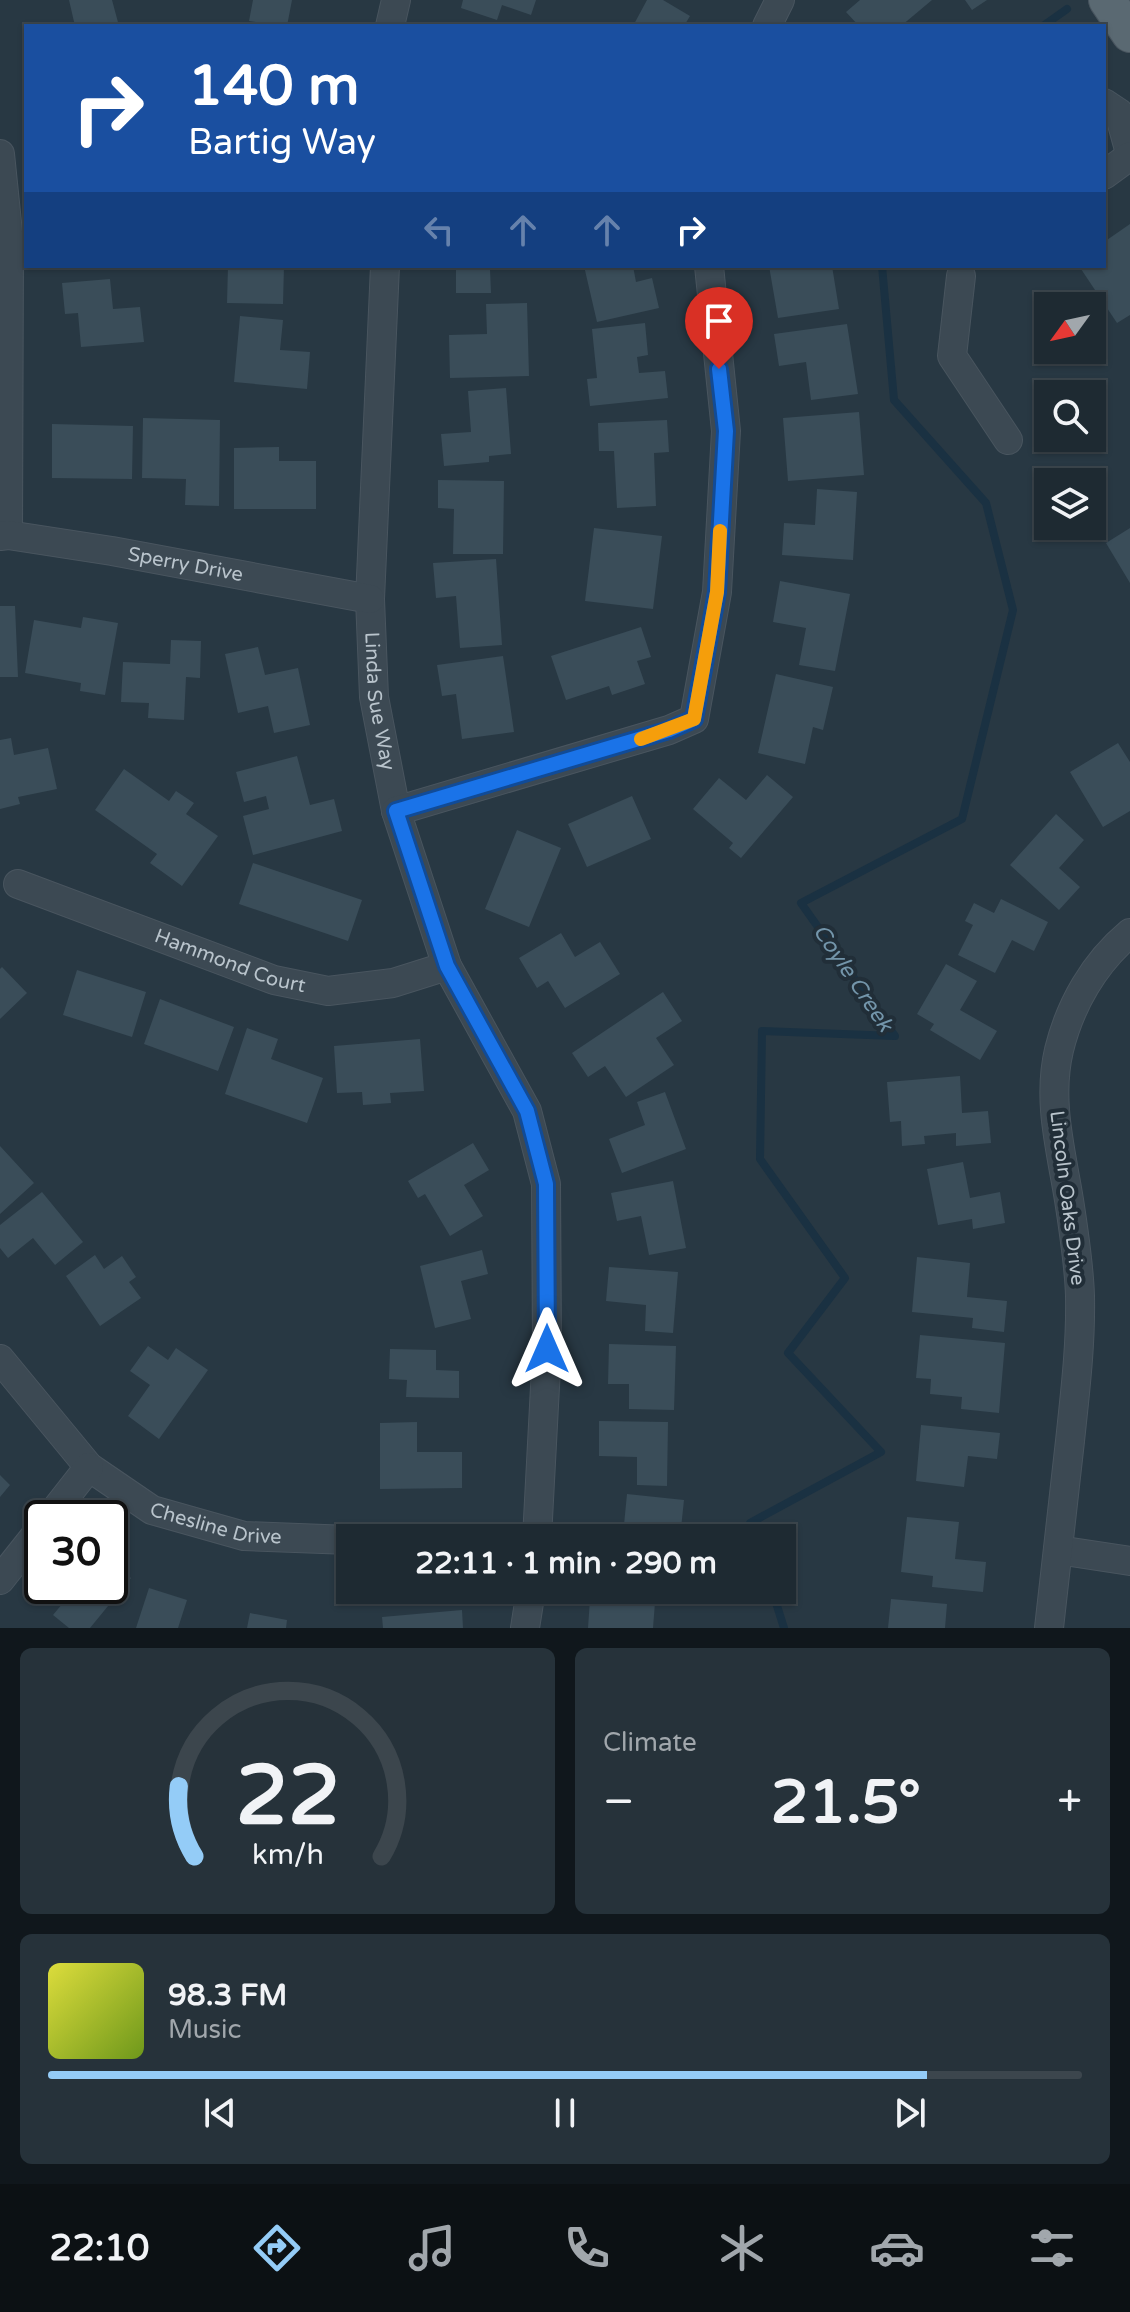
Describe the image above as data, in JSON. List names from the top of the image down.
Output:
{
  "streets": {
    "street": [
      "Sperry Drive",
      "Linda Sue Way",
      "Hammond Court",
      "Lincoln Oaks Drive",
      "Chesline Drive"
    ]
  },
  "crossings": [
    ["Sperry Drive", "Linda Sue Way"],
    ["Linda Sue Way", "Hammond Court"]
  ],
  "water": ["Coyle Creek"],
  "north": "bottom left",
  "page": {
    "turn": ["140 m", "Bartig Way"],
    "limit": "30",
    "trip": "22:11 · 1 min · 290 m",
    "tile": "Climate",
    "heat": ["−", "21.5°", "+"],
    "song": ["98.3 FM", "Music"],
    "tabs": "22:10",
    "gauge": ["22", "km/h"]
  }
}
